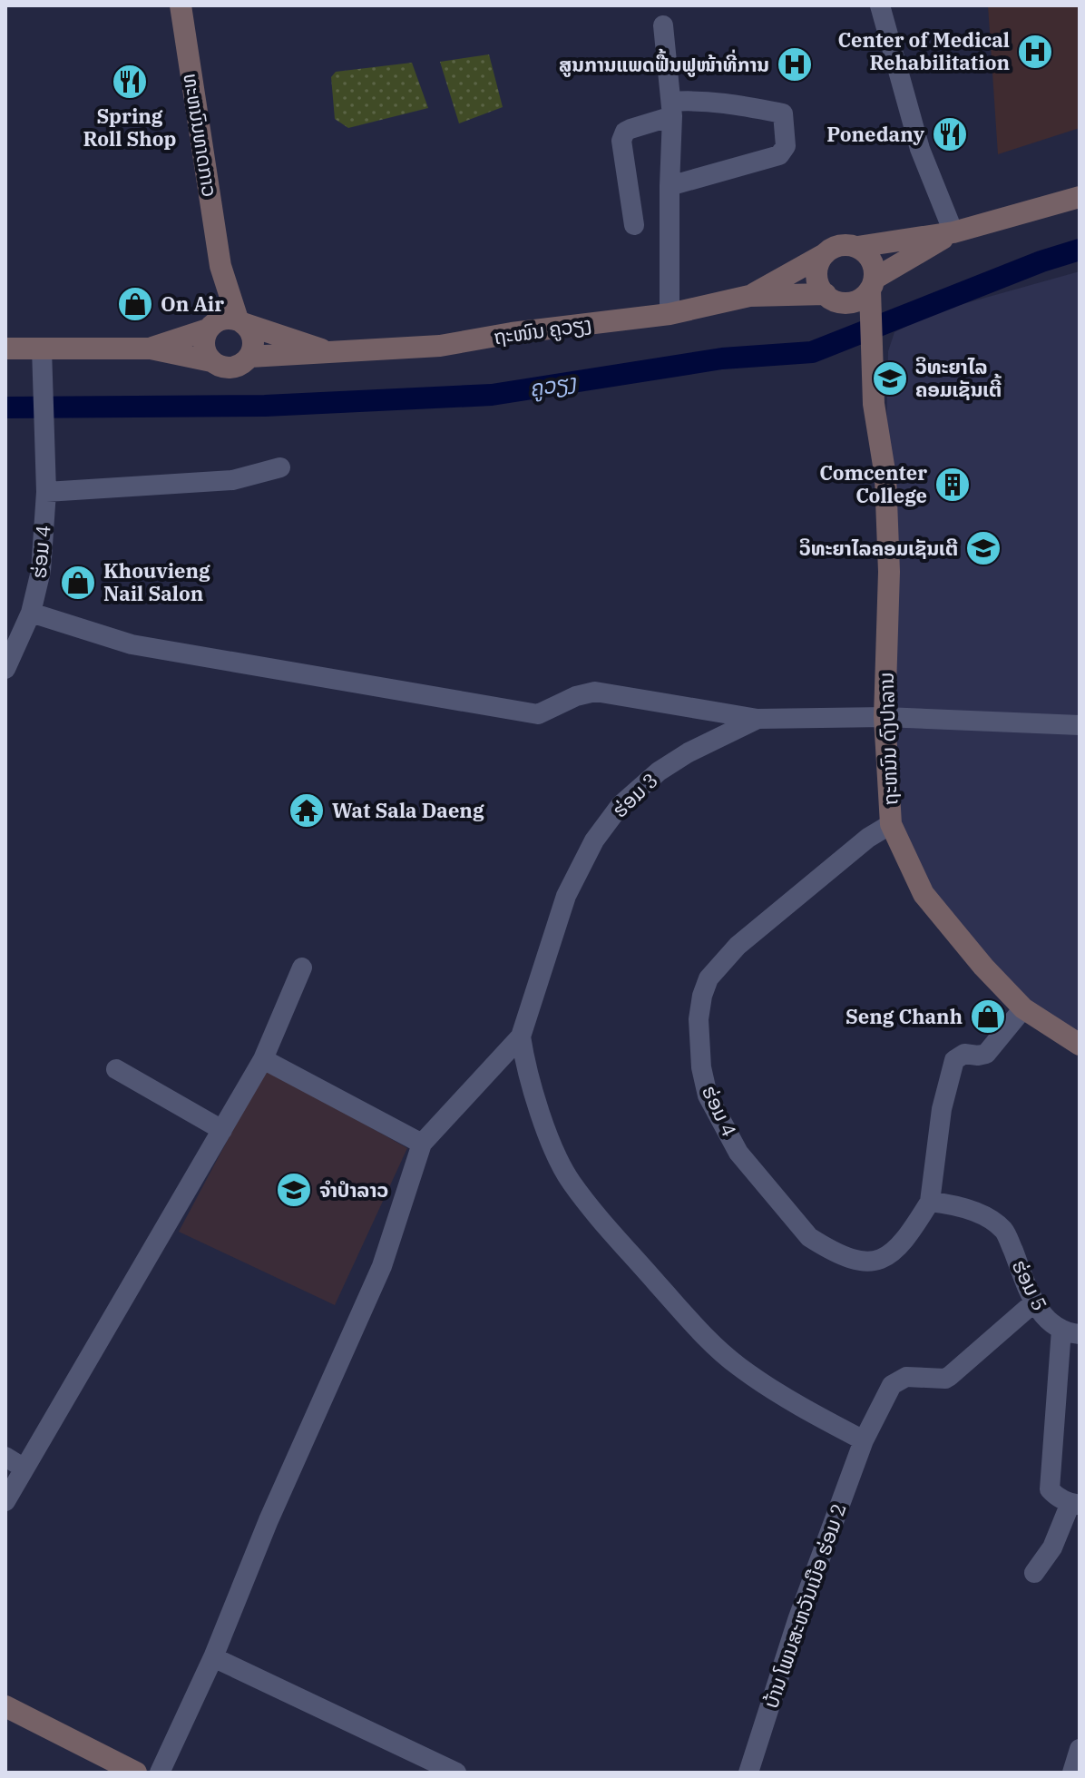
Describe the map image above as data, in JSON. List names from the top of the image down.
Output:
{
  "streets": {
    "street": [
      "ທະຫນົນທາດກາວ",
      "ຖະໜົນ ຄູວຽງ",
      "ຮ່ອມ 4",
      "ຖະຫນົນ ດົງປາລານ",
      "ຮ່ອມ 3",
      "ຮ່ອມ 5",
      "ບ້ານ ໂພນສະຫວັນເນືອ ຮ່ອມ 2"
    ]
  },
  "crossings": [
    ["ຖະໜົນ ຄູວຽງ", "ຖະຫນົນ ດົງປາລານ"],
    ["ຮ່ອມ 4", "ຖະຫນົນ ດົງປາລານ"],
    ["ຮ່ອມ 4", "ຮ່ອມ 5"],
    ["ຖະຫນົນ ດົງປາລານ", "ຮ່ອມ 3"],
    ["ຮ່ອມ 5", "ບ້ານ ໂພນສະຫວັນເນືອ ຮ່ອມ 2"]
  ],
  "water": ["ຄູວຽງ"],
  "places": {
    "hospital": ["Center of Medical Rehabilitation", "ສູນການແພດຟື້ນຟູໜ້າທີ່ການ"],
    "restaurant": ["Spring Roll Shop", "Ponedany"],
    "shop": ["On Air", "Khouvieng Nail Salon", "Seng Chanh"],
    "school or university": ["ວິທະຍາໄລ ຄອມເຊັນເຕີ້", "ວິທະຍາໄລຄອມເຊັນເຕີ", "ຈຳປຳລາວ"],
    "building": ["Comcenter College"],
    "temple": ["Wat Sala Daeng"]
  }
}
